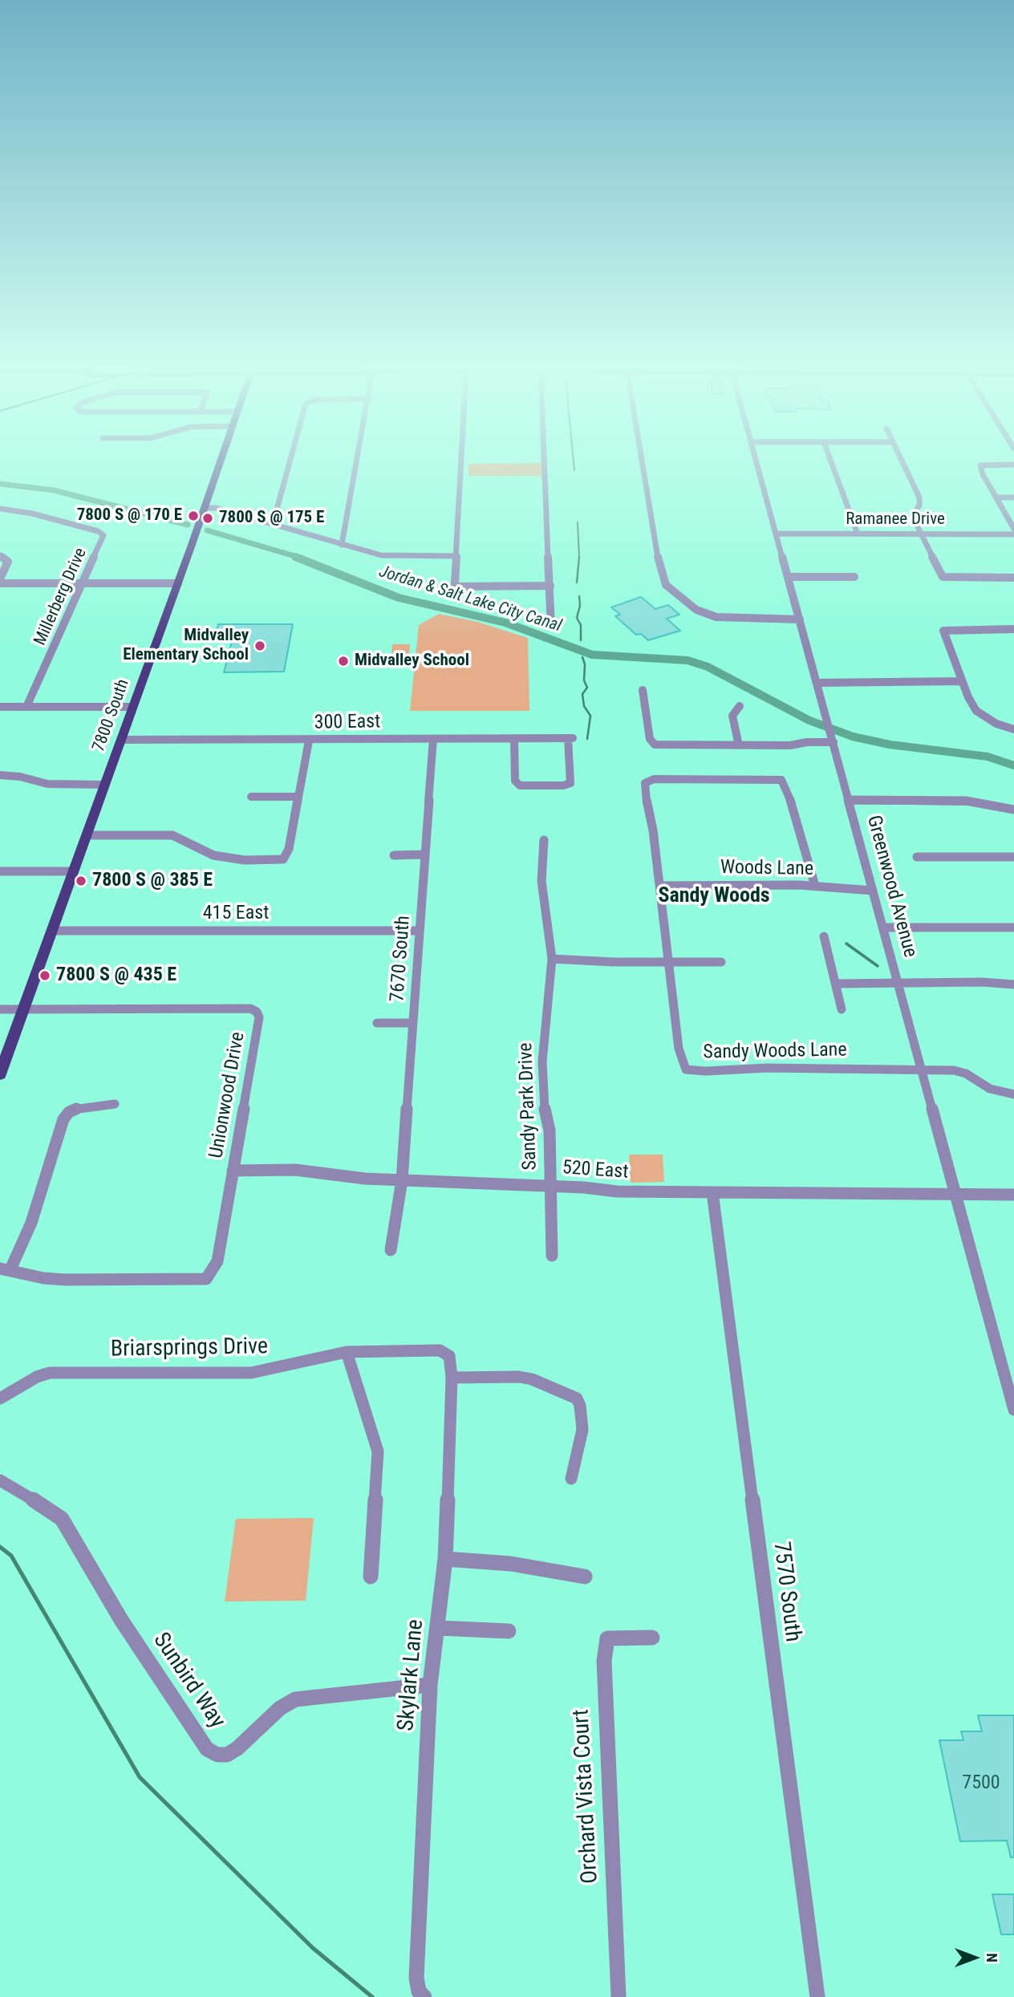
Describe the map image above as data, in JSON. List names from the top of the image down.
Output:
{
  "streets": {
    "main road": ["7800 South"],
    "street": [
      "Ramanee Drive",
      "Millerberg Drive",
      "300 East",
      "Woods Lane",
      "Greenwood Avenue",
      "415 East",
      "7670 South",
      "Sandy Woods Lane",
      "Unionwood Drive",
      "Sandy Park Drive",
      "520 East",
      "Briarsprings Drive",
      "7570 South",
      "Skylark Lane",
      "Sunbird Way",
      "Orchard Vista Court"
    ]
  },
  "crossings": [
    ["Ramanee Drive", "Greenwood Avenue"],
    ["7800 South", "300 East"],
    ["7800 South", "415 East"],
    ["7800 South", "Unionwood Drive"],
    ["300 East", "7670 South"],
    ["Woods Lane", "Greenwood Avenue"],
    ["Woods Lane", "Sandy Woods Lane"],
    ["Greenwood Avenue", "Sandy Woods Lane"],
    ["Greenwood Avenue", "520 East"],
    ["415 East", "7670 South"],
    ["7670 South", "520 East"],
    ["Unionwood Drive", "520 East"],
    ["Sandy Park Drive", "520 East"],
    ["520 East", "7570 South"],
    ["Briarsprings Drive", "Skylark Lane"],
    ["Skylark Lane", "Sunbird Way"]
  ],
  "districts": ["Sandy Woods"],
  "water": ["Jordan & Salt Lake City Canal"],
  "places": [
    "7800 S @ 170 E",
    "7800 S @ 175 E",
    "Midvalley Elementary School",
    "Midvalley School",
    "7800 S @ 385 E",
    "7800 S @ 435 E"
  ],
  "house_numbers": ["7500"],
  "north": "right"
}
